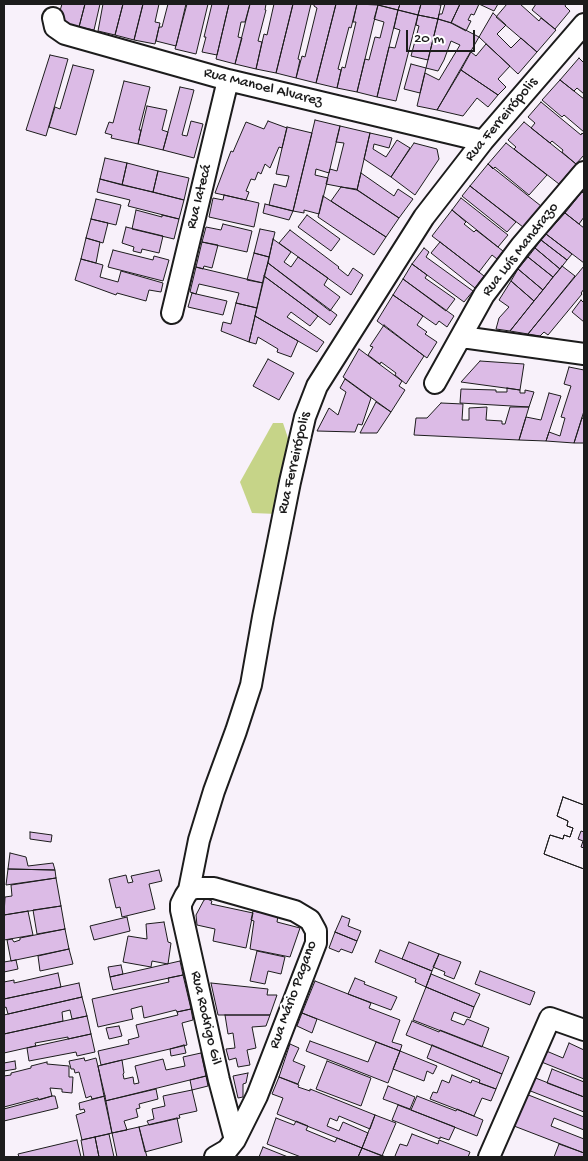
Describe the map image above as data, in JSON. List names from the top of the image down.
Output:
{
  "streets": {
    "street": [
      "Rua Manoel Alvarez",
      "Rua Ferreirópolis",
      "Rua Iatecá",
      "Rua Luís Mandrazo",
      "Rua Mário Pagano",
      "Rua Rodrigo Gil"
    ]
  },
  "crossings": [
    ["Rua Manoel Alvarez", "Rua Ferreirópolis"],
    ["Rua Manoel Alvarez", "Rua Iatecá"],
    ["Rua Ferreirópolis", "Rua Mário Pagano"],
    ["Rua Ferreirópolis", "Rua Rodrigo Gil"],
    ["Rua Mário Pagano", "Rua Rodrigo Gil"]
  ],
  "scale_bar": "20 m"
}
